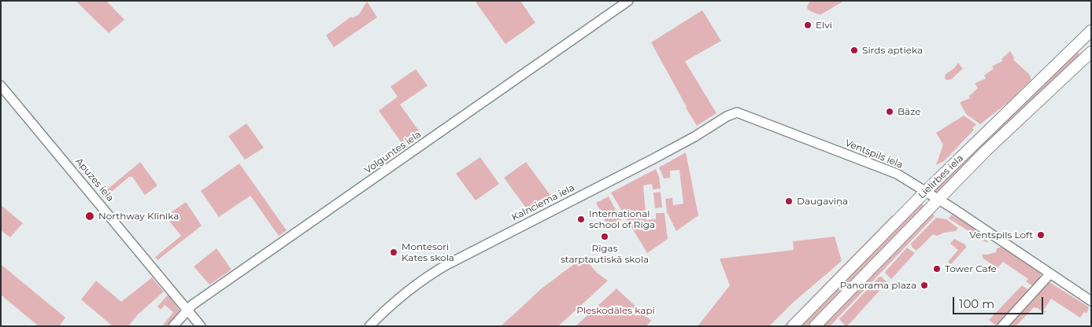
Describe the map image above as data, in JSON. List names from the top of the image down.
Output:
{
  "streets": {
    "main road": ["Lielirbes iela"],
    "street": [
      "Volguntes iela",
      "Ventspils iela",
      "Apuzes iela",
      "Kalnciema iela"
    ]
  },
  "crossings": [
    ["Volguntes iela", "Apuzes iela"],
    ["Ventspils iela", "Lielirbes iela"],
    ["Ventspils iela", "Kalnciema iela"]
  ],
  "parks": ["Pleskodāles kapi"],
  "places": [
    "Elvi",
    "Sirds aptieka",
    "Bāze",
    "Daugaviņa",
    "Northway Klīnika",
    "International school of Riga",
    "Ventspils Loft",
    "Rīgas starptautiskā skola",
    "Montesori Kates skola",
    "Tower Cafe",
    "Panorama plaza"
  ],
  "scale_bar": "100 m"
}
